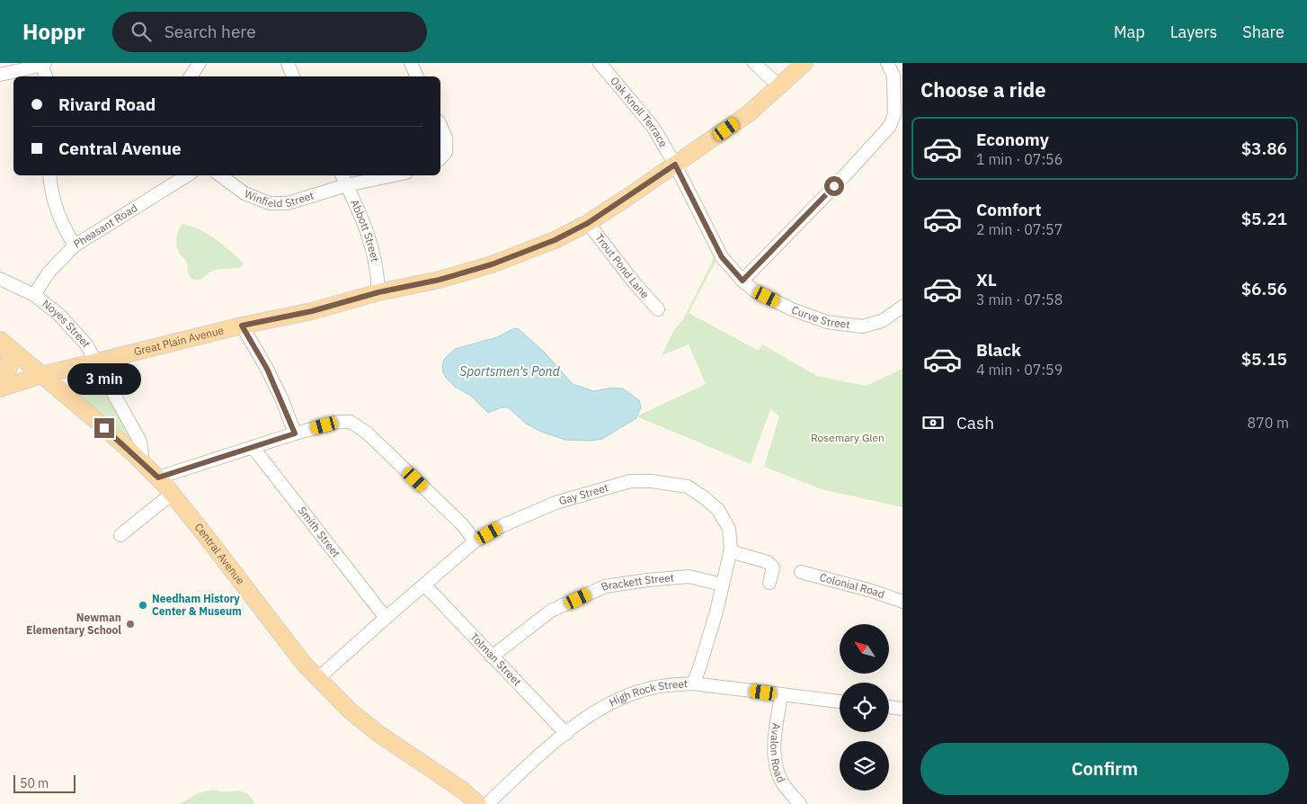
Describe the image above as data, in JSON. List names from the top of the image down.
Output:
{
  "streets": {
    "main road": ["Great Plain Avenue", "Central Avenue"],
    "street": [
      "Oak Knoll Terrace",
      "Winfield Street",
      "Pheasant Road",
      "Abbott Street",
      "Trout Pond Lane",
      "Curve Street",
      "Noyes Street",
      "Gay Street",
      "Smith Street",
      "Brackett Street",
      "Colonial Road",
      "Tolman Street",
      "High Rock Street",
      "Avalon Road"
    ]
  },
  "crossings": [
    ["Oak Knoll Terrace", "Curve Street"],
    ["Oak Knoll Terrace", "Great Plain Avenue"],
    ["Winfield Street", "Abbott Street"],
    ["Pheasant Road", "Noyes Street"],
    ["Abbott Street", "Great Plain Avenue"],
    ["Trout Pond Lane", "Great Plain Avenue"],
    ["Curve Street", "Great Plain Avenue"],
    ["Noyes Street", "Great Plain Avenue"],
    ["Noyes Street", "Central Avenue"],
    ["Great Plain Avenue", "Central Avenue"],
    ["Gay Street", "Smith Street"],
    ["Gay Street", "Central Avenue"],
    ["Gay Street", "Brackett Street"],
    ["Gay Street", "Tolman Street"],
    ["Gay Street", "High Rock Street"],
    ["Brackett Street", "Tolman Street"],
    ["Tolman Street", "High Rock Street"],
    ["High Rock Street", "Avalon Road"]
  ],
  "water": ["Sportsmen's Pond"],
  "parks": ["Rosemary Glen"],
  "places": ["Needham History Center & Museum", "Newman Elementary School"],
  "scale_bar": "50 m",
  "north": "top left",
  "page": {
    "header": "Hoppr",
    "search": "Search here",
    "nav": ["Map", "Layers", "Share"],
    "heading": "Choose a ride",
    "banner": ["Rivard Road", "Central Avenue"],
    "list": [
      {
        "name": "Economy",
        "note": "1 min · 07:56",
        "value": "$3.86"
      },
      {
        "name": "Comfort",
        "note": "2 min · 07:57",
        "value": "$5.21"
      },
      {
        "name": "XL",
        "note": "3 min · 07:58",
        "value": "$6.56"
      },
      {
        "name": "Black",
        "note": "4 min · 07:59",
        "value": "$5.15"
      }
    ],
    "bubble": "3 min",
    "pay": ["Cash", "870 m"],
    "buttons": "Confirm",
    "scale": "50 m"
  }
}
